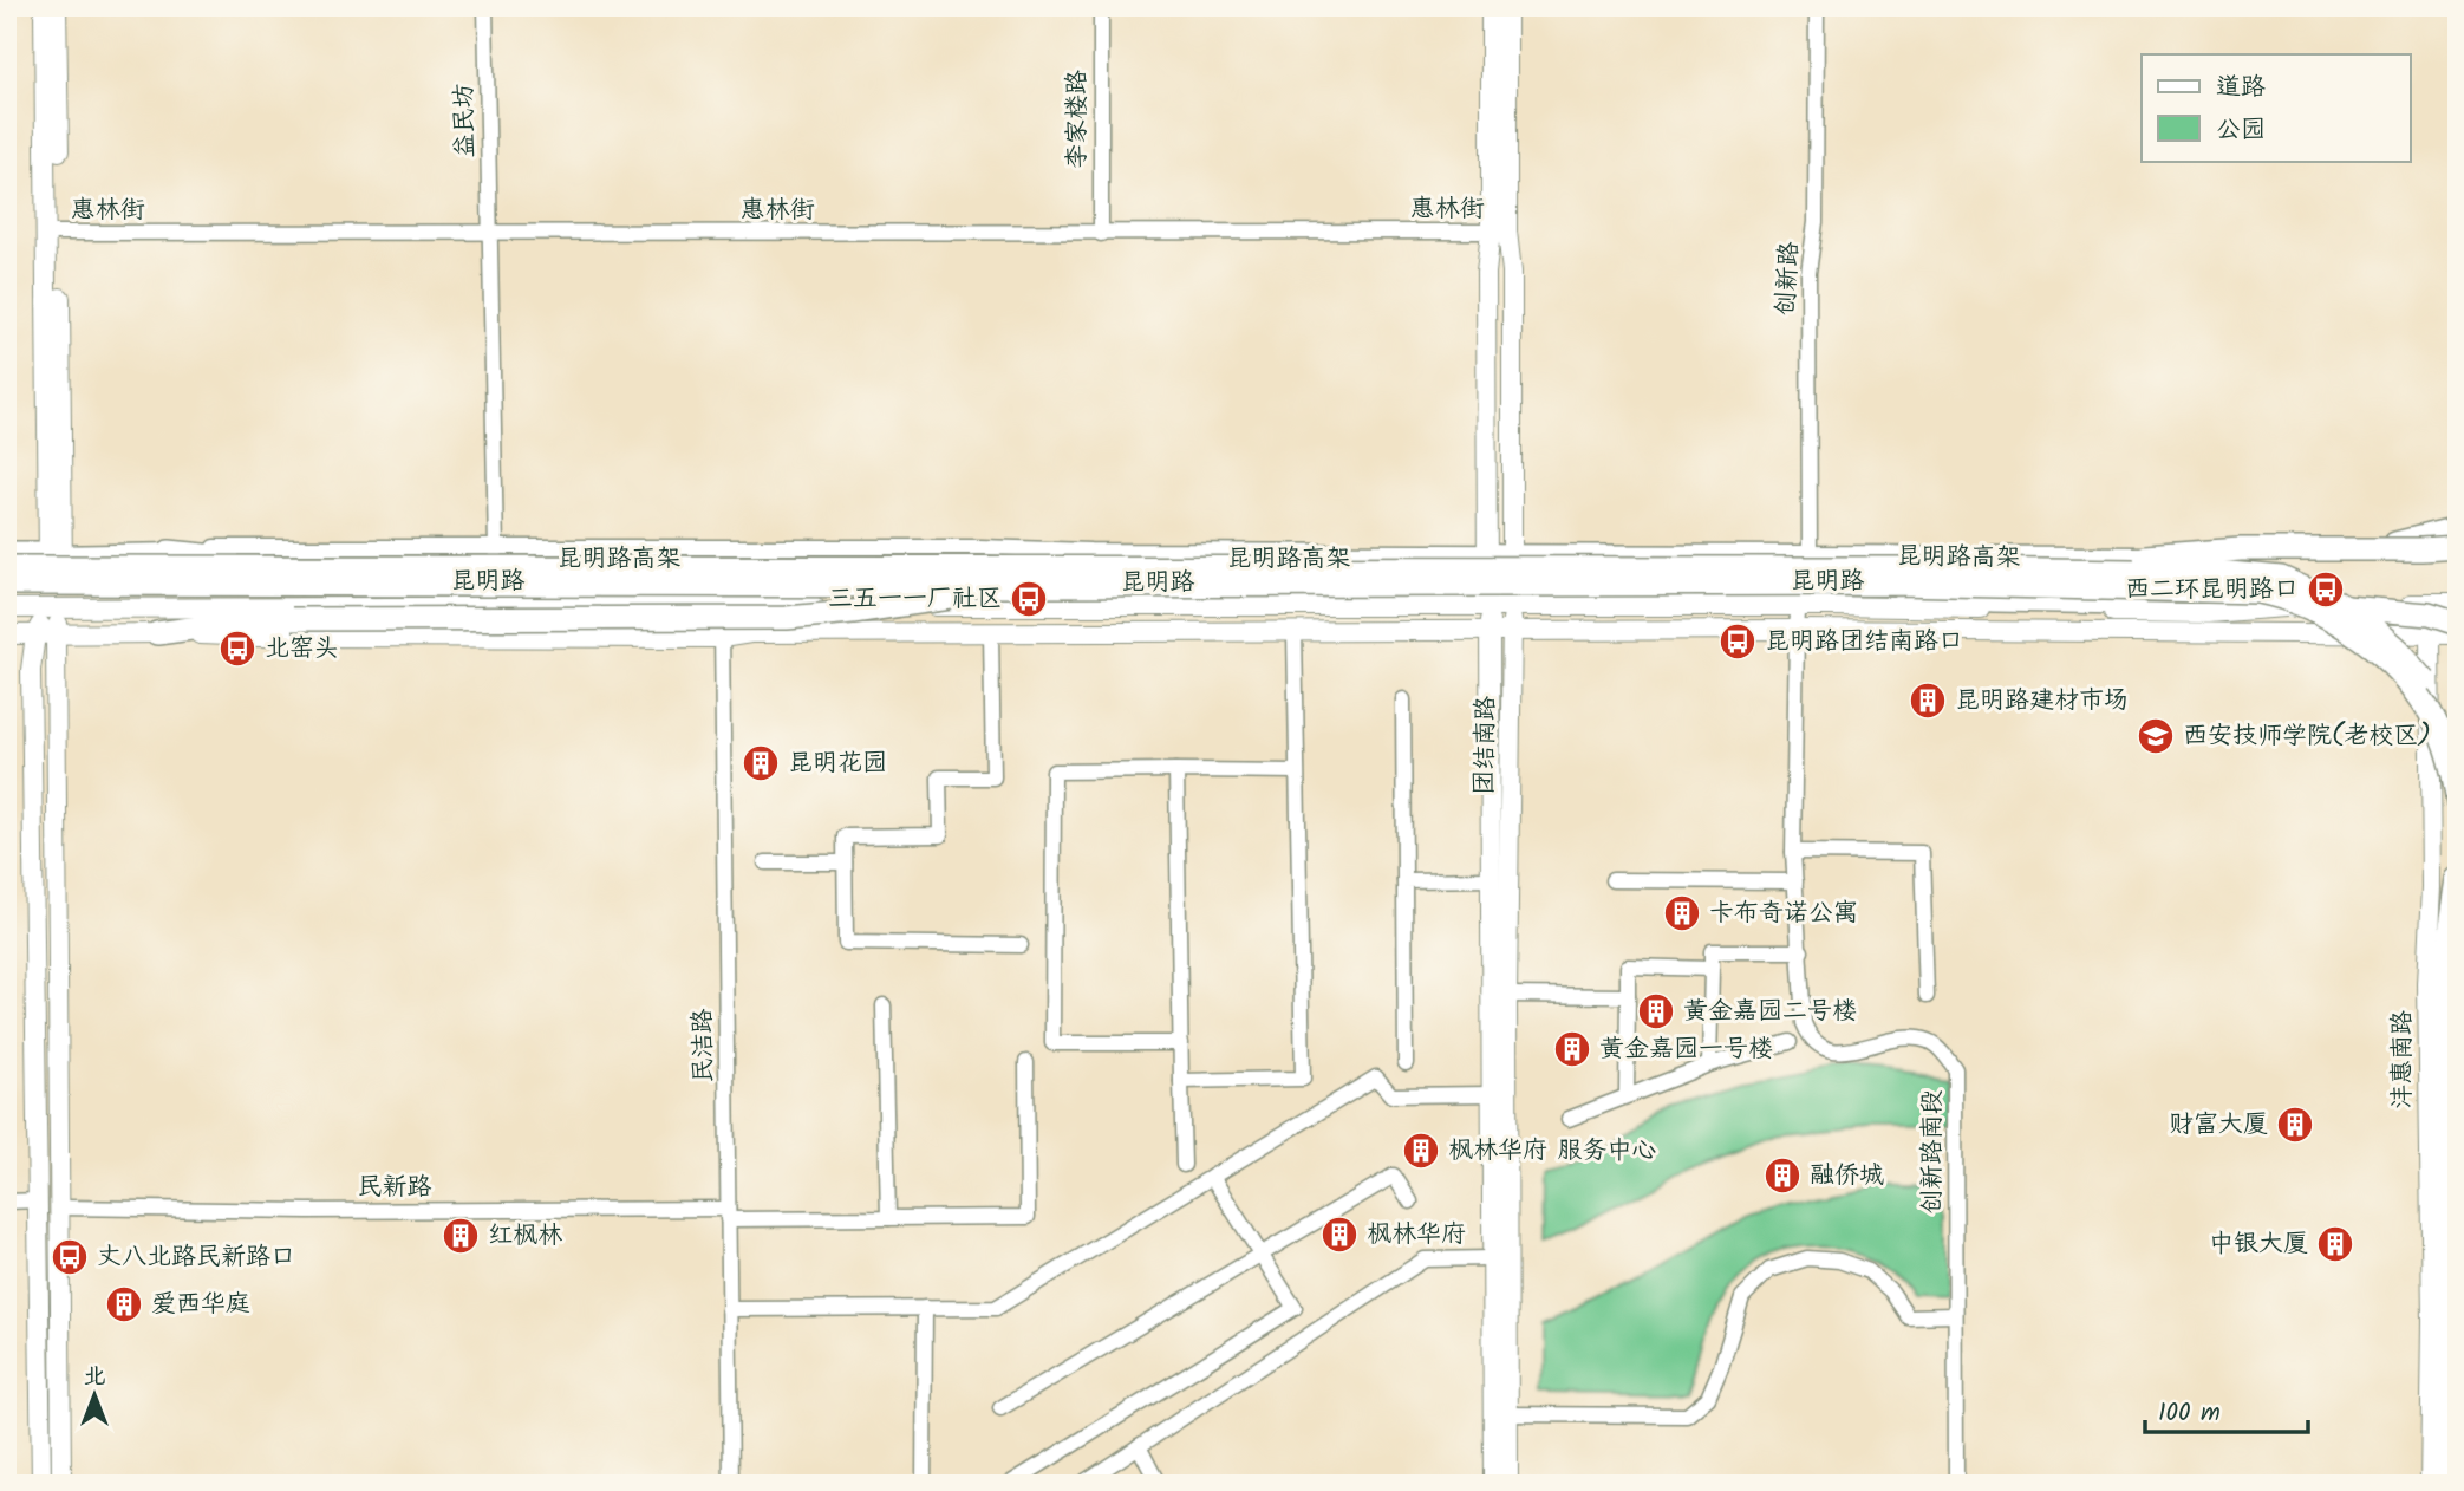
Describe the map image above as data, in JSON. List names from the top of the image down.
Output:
{
  "streets": {
    "highway": ["昆明路高架"],
    "main road": ["昆明路", "团结南路", "沣惠南路"],
    "street": [
      "李家楼路",
      "益民坊",
      "惠林街",
      "创新路",
      "民洁路",
      "创新路南段",
      "民新路"
    ]
  },
  "crossings": [
    ["李家楼路", "惠林街"],
    ["益民坊", "惠林街"],
    ["益民坊", "昆明路"],
    ["惠林街", "团结南路"],
    ["创新路", "昆明路"],
    ["创新路", "创新路南段"],
    ["昆明路", "团结南路"],
    ["昆明路", "民洁路"],
    ["昆明路", "沣惠南路"],
    ["昆明路", "创新路南段"],
    ["民洁路", "民新路"]
  ],
  "places": {
    "bus stop": [
      "西二环昆明路口",
      "三五一一厂社区",
      "昆明路团结南路口",
      "北窑头",
      "丈八北路民新路口"
    ],
    "building": [
      "昆明路建材市场",
      "昆明花园",
      "卡布奇诺公寓",
      "黄金嘉园二号楼",
      "黄金嘉园一号楼",
      "财富大厦",
      "枫林华府 服务中心",
      "融侨城",
      "枫林华府",
      "红枫林",
      "中银大厦",
      "爱西华庭"
    ],
    "school or university": ["西安技师学院(老校区)"]
  },
  "legend": ["道路", "公园"],
  "scale_bar": "100 m",
  "north": "top"
}
